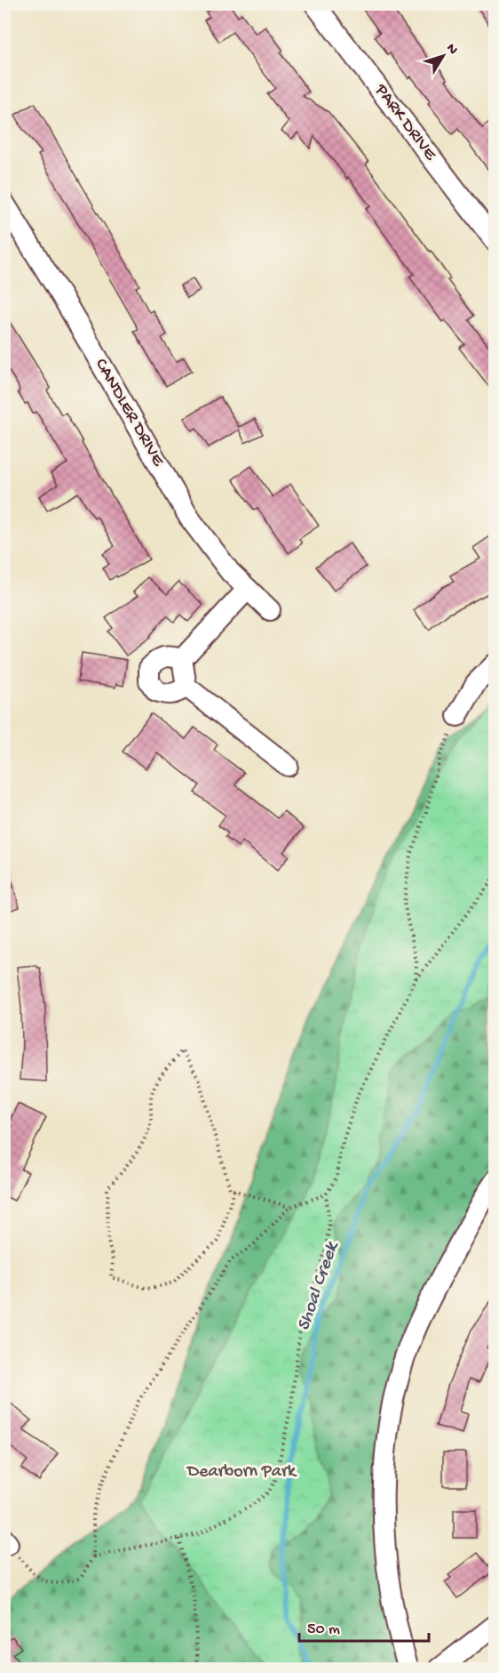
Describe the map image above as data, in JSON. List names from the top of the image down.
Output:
{
  "streets": {
    "street": ["PARK DRIVE", "CANDLER DRIVE"]
  },
  "water": ["Shoal Creek"],
  "parks": ["Dearborn Park"],
  "scale_bar": "50 m",
  "north": "top right"
}
